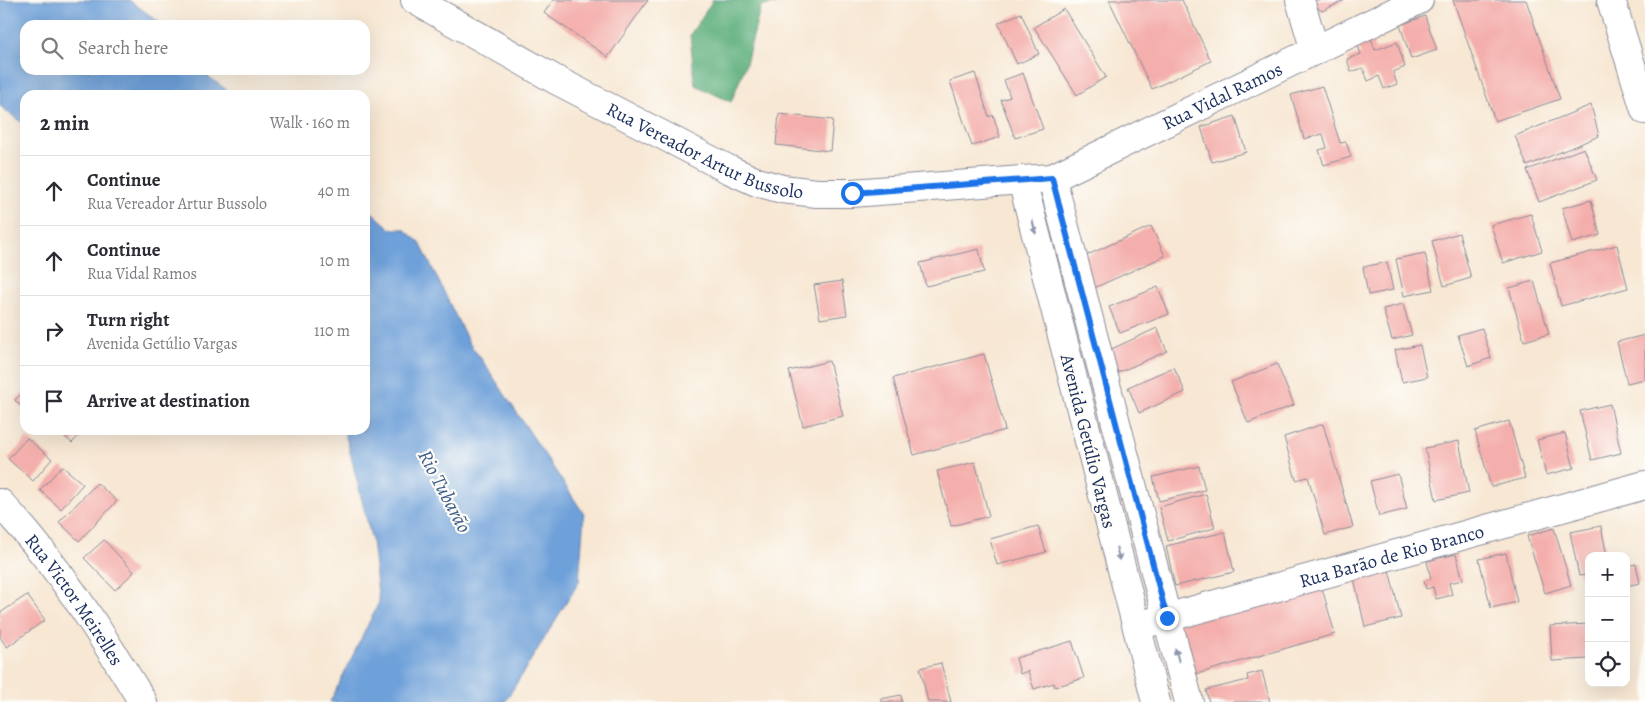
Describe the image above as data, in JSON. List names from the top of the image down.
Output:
{
  "streets": {
    "street": [
      "Rua Vidal Ramos",
      "Rua Vereador Artur Bussolo",
      "Avenida Getúlio Vargas",
      "Rua Barão de Rio Branco",
      "Rua Victor Meirelles"
    ]
  },
  "crossings": [
    ["Rua Vidal Ramos", "Rua Vereador Artur Bussolo"],
    ["Rua Vidal Ramos", "Avenida Getúlio Vargas"],
    ["Rua Vereador Artur Bussolo", "Avenida Getúlio Vargas"],
    ["Avenida Getúlio Vargas", "Rua Barão de Rio Branco"]
  ],
  "water": ["Rio Tubarão"],
  "page": {
    "search": "Search here",
    "heading": ["2 min", "Walk · 160 m"],
    "list": [
      ["Continue", "Rua Vereador Artur Bussolo", "40 m"],
      ["Continue", "Rua Vidal Ramos", "10 m"],
      ["Turn right", "Avenida Getúlio Vargas", "110 m"],
      "Arrive at destination"
    ],
    "map_buttons": ["+", "−"]
  }
}
